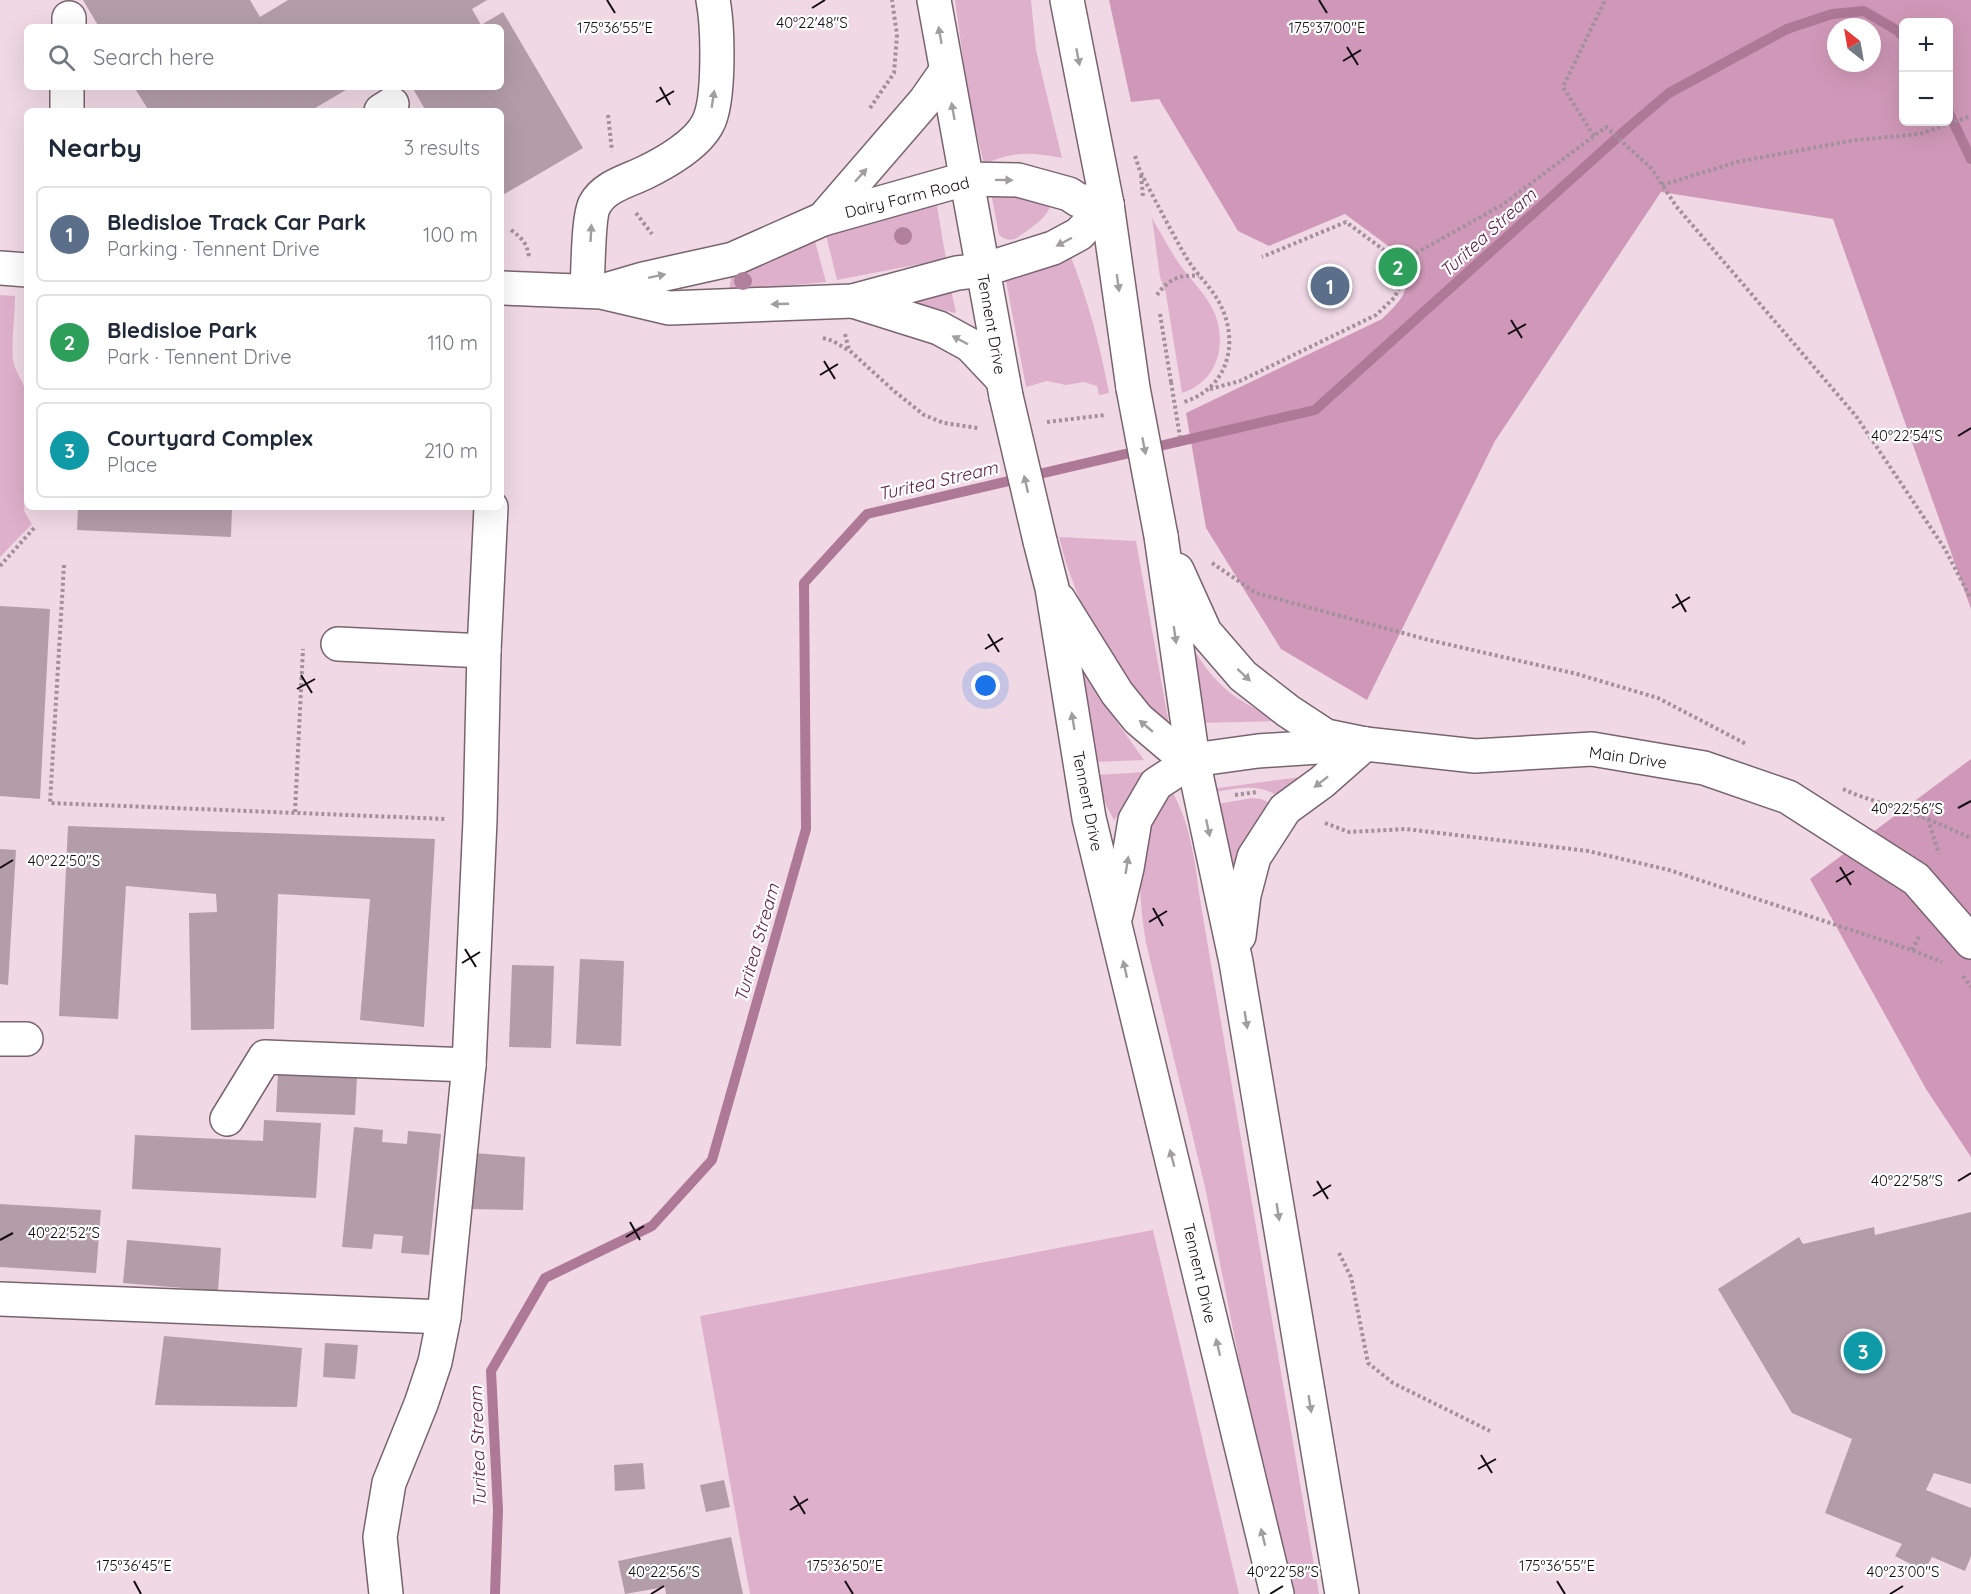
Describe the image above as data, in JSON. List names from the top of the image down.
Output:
{
  "streets": {
    "main road": ["Dairy Farm Road", "Tennent Drive", "Main Drive"]
  },
  "crossings": [
    ["Dairy Farm Road", "Tennent Drive"]
  ],
  "water": ["Turitea Stream"],
  "north": "top left",
  "page": {
    "map_buttons": ["+", "−"],
    "search": "Search here",
    "heading": ["Nearby", "3 results"],
    "list": [
      {
        "mark": "1",
        "name": "Bledisloe Track Car Park",
        "note": "Parking · Tennent Drive",
        "value": "100 m"
      },
      {
        "mark": "2",
        "name": "Bledisloe Park",
        "note": "Park · Tennent Drive",
        "value": "110 m"
      },
      {
        "mark": "3",
        "name": "Courtyard Complex",
        "note": "Place",
        "value": "210 m"
      }
    ],
    "pins": ["2", "1", "3"]
  },
  "coordinates": [
    "40°22'48\"S",
    "175°36'55\"E",
    "175°37'00\"E",
    "40°22'54\"S",
    "40°22'56\"S",
    "40°22'50\"S",
    "40°22'58\"S",
    "40°22'52\"S",
    "175°36'45\"E",
    "175°36'50\"E",
    "40°23'00\"S"
  ]
}
